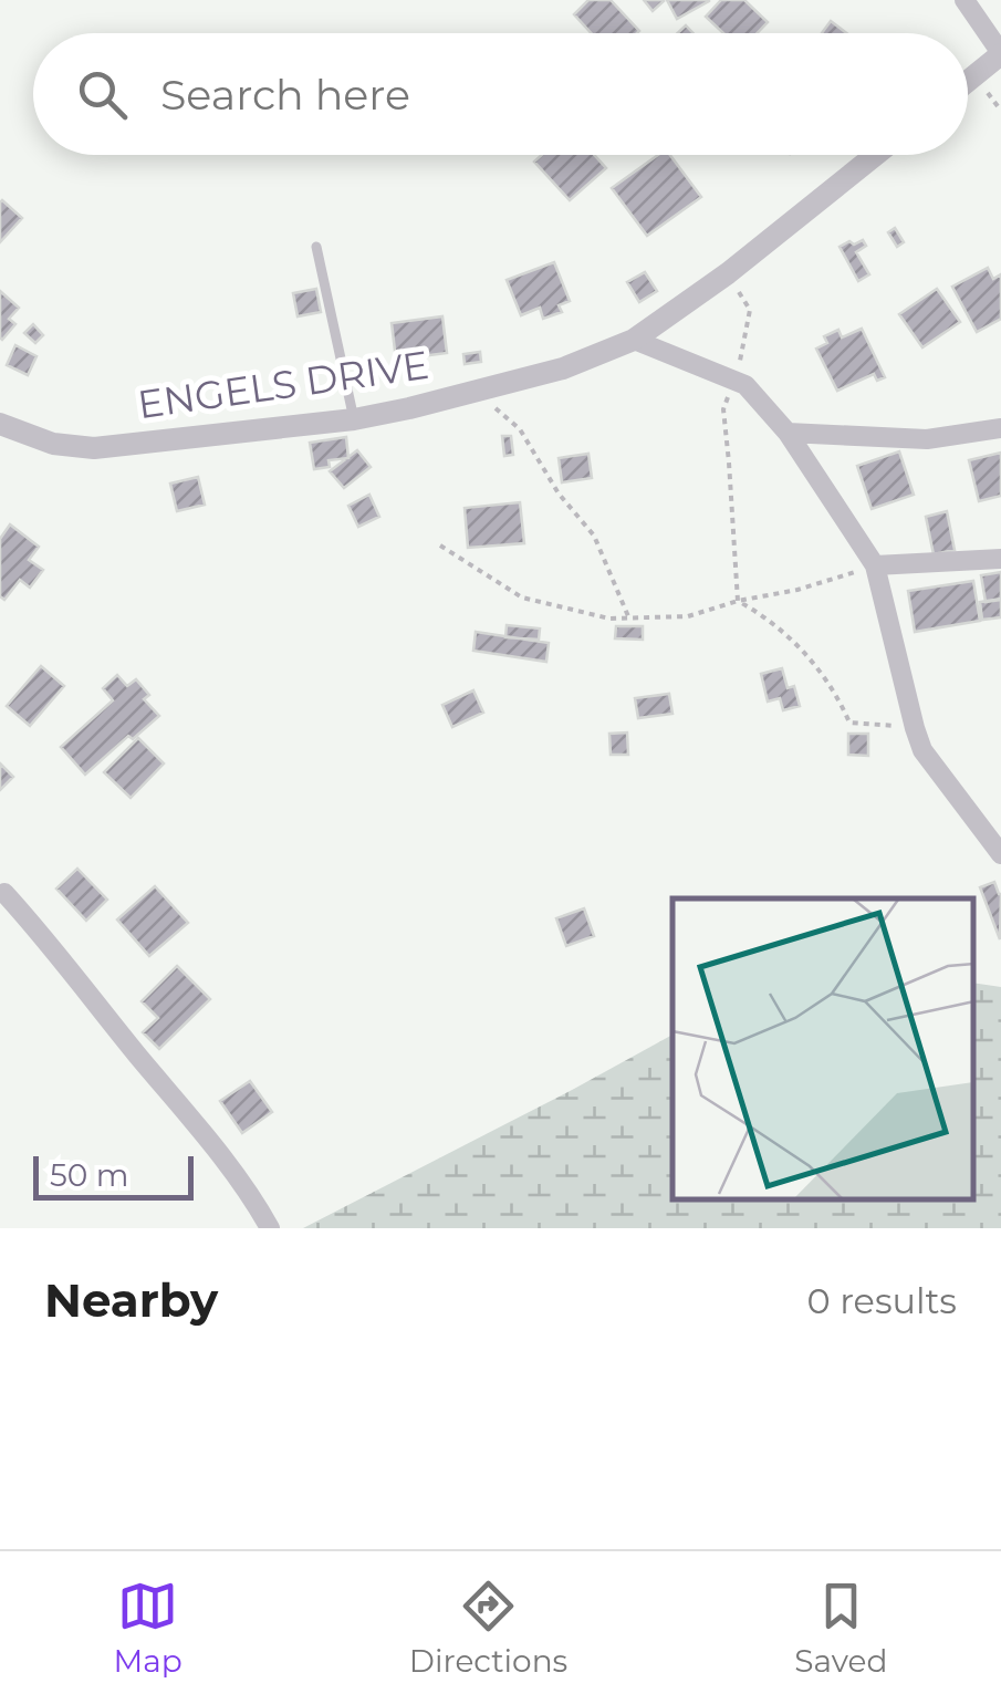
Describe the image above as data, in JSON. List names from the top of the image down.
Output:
{
  "streets": {
    "street": ["ENGELS DRIVE"]
  },
  "scale_bar": "50 m",
  "page": {
    "search": "Search here",
    "scale": "50 m",
    "heading": ["Nearby", "0 results"],
    "nav": ["Map", "Directions", "Saved"]
  }
}
